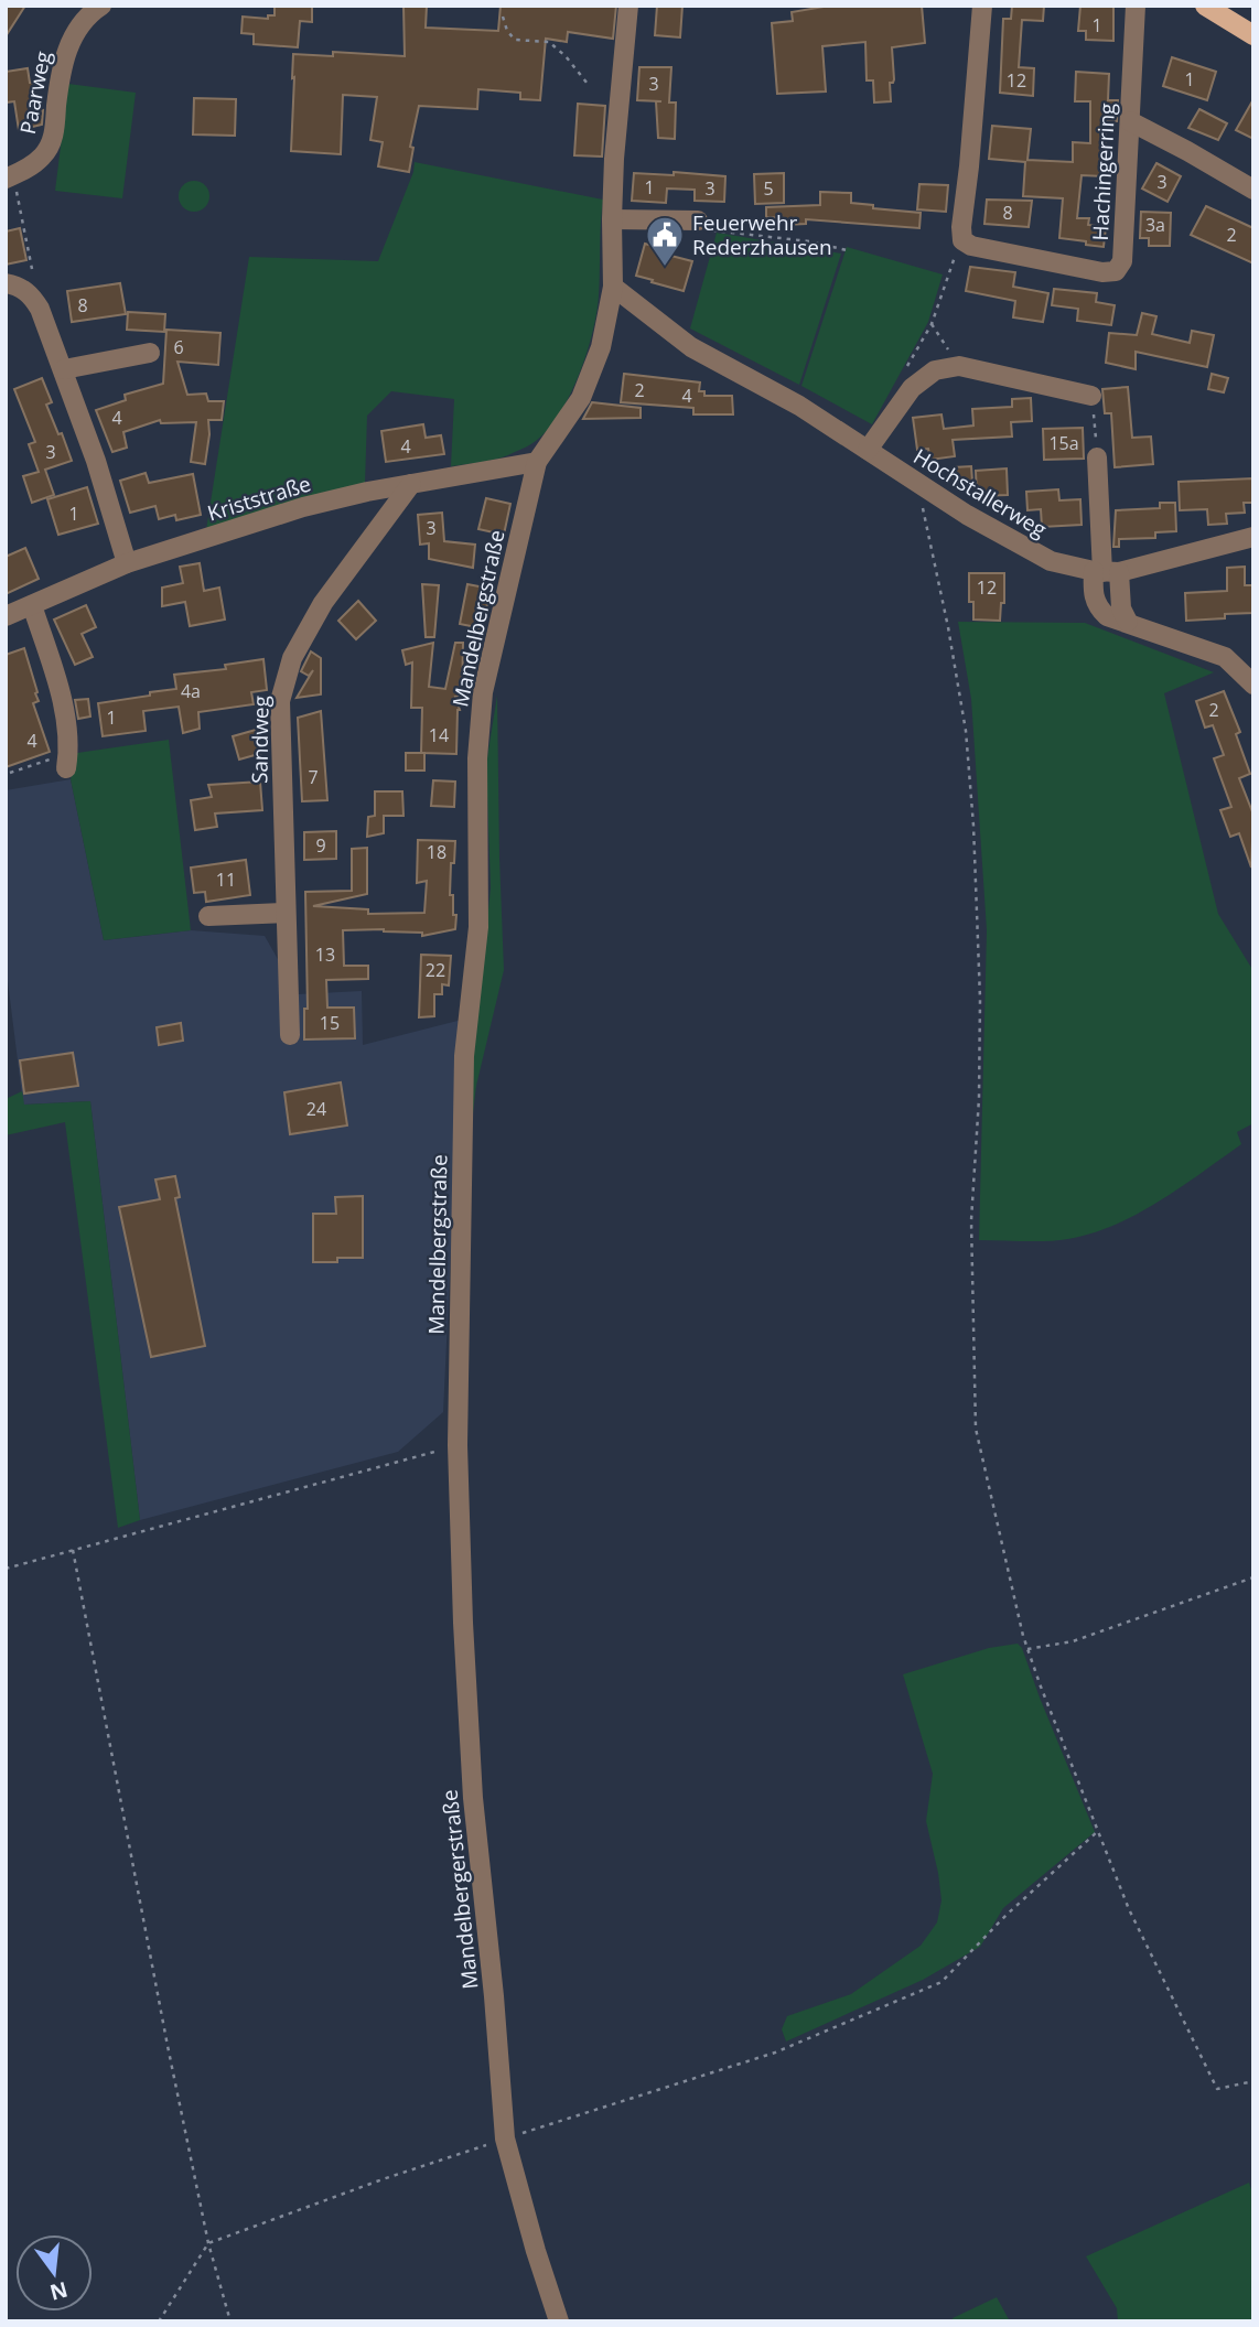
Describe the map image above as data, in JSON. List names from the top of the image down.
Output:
{
  "streets": {
    "street": [
      "Paarweg",
      "Hachingerring",
      "Hochstallerweg",
      "Kriststraße",
      "Mandelbergstraße",
      "Sandweg",
      "Mandelbergerstraße"
    ]
  },
  "crossings": [
    ["Hochstallerweg", "Mandelbergstraße"],
    ["Kriststraße", "Mandelbergstraße"],
    ["Kriststraße", "Sandweg"],
    ["Mandelbergstraße", "Mandelbergerstraße"]
  ],
  "places": {
    "public building": ["Feuerwehr Rederzhausen"]
  },
  "house_numbers": [
    "1",
    "1",
    "12",
    "3",
    "3",
    "1",
    "3",
    "5",
    "8",
    "3a",
    "2",
    "8",
    "6",
    "2",
    "4",
    "4",
    "15a",
    "4",
    "3",
    "1",
    "3",
    "12",
    "4a",
    "2",
    "1",
    "14",
    "4",
    "7",
    "9",
    "18",
    "11",
    "13",
    "22",
    "15",
    "24"
  ],
  "north": "bottom"
}
